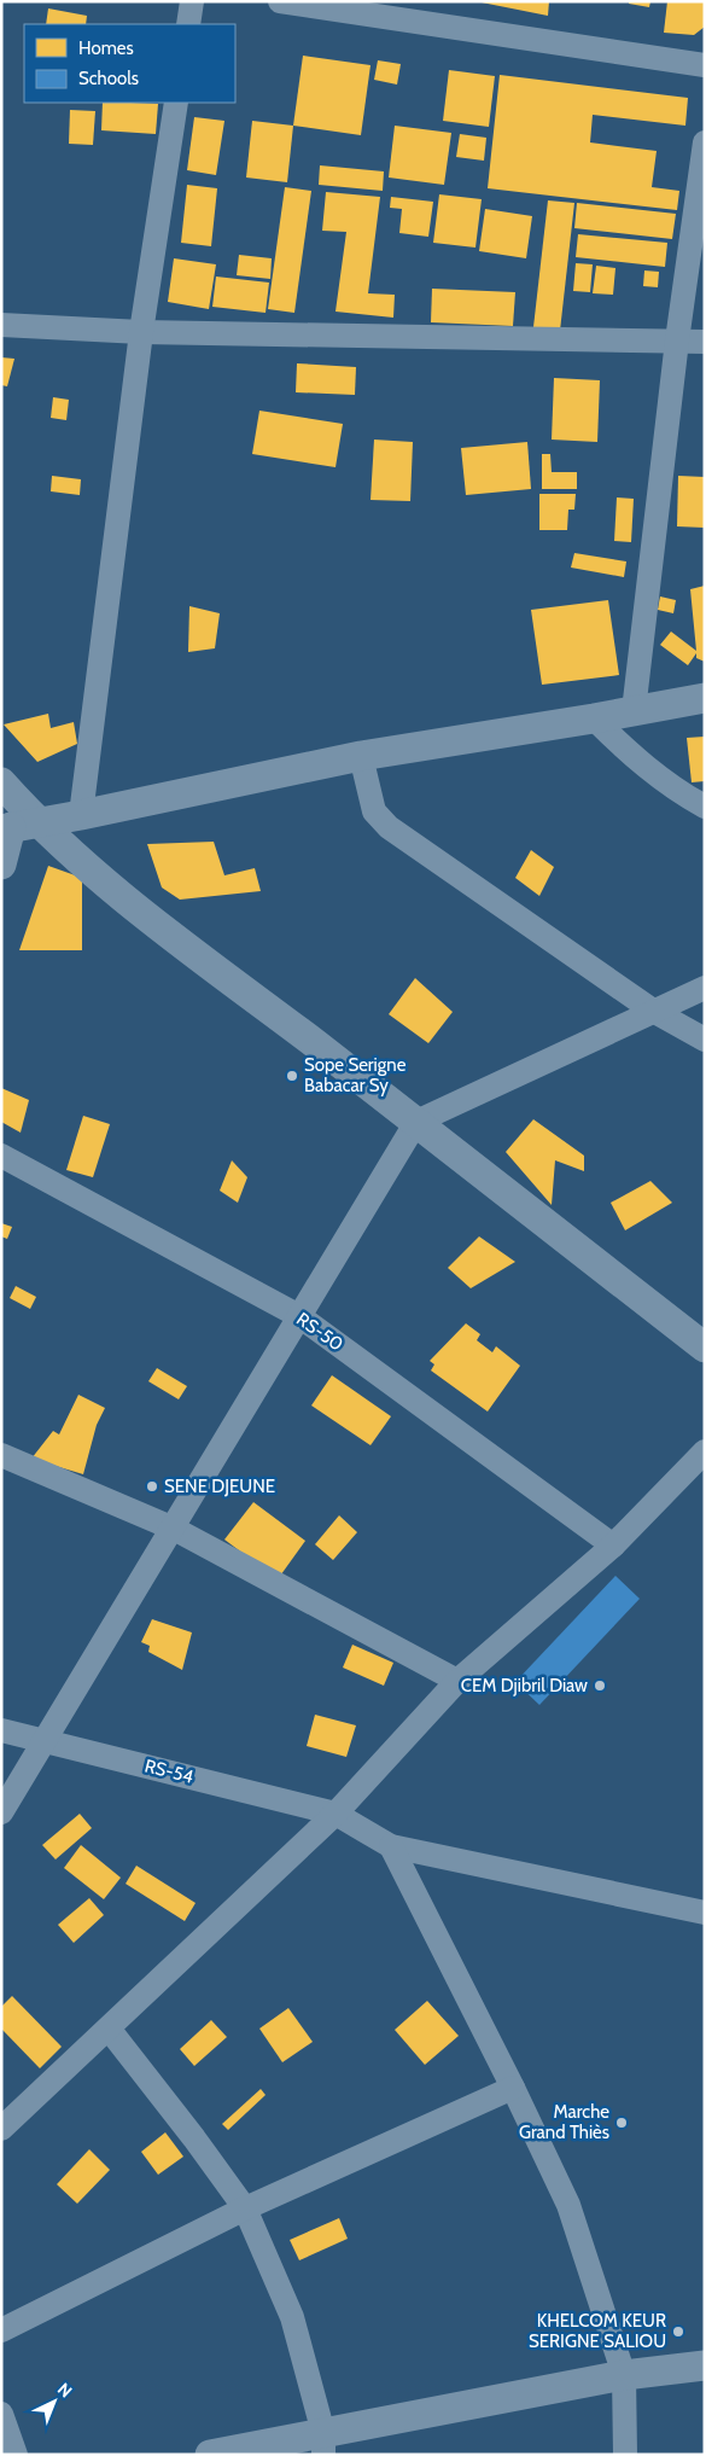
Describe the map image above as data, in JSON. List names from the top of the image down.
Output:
{
  "streets": {
    "street": ["RS-50", "RS-54"]
  },
  "places": [
    "Sope Serigne Babacar Sy",
    "SENE DJEUNE",
    "CEM Djibril Diaw",
    "Marche Grand Thiès",
    "KHELCOM KEUR SERIGNE SALIOU"
  ],
  "legend": ["Homes", "Schools"],
  "north": "top right"
}
